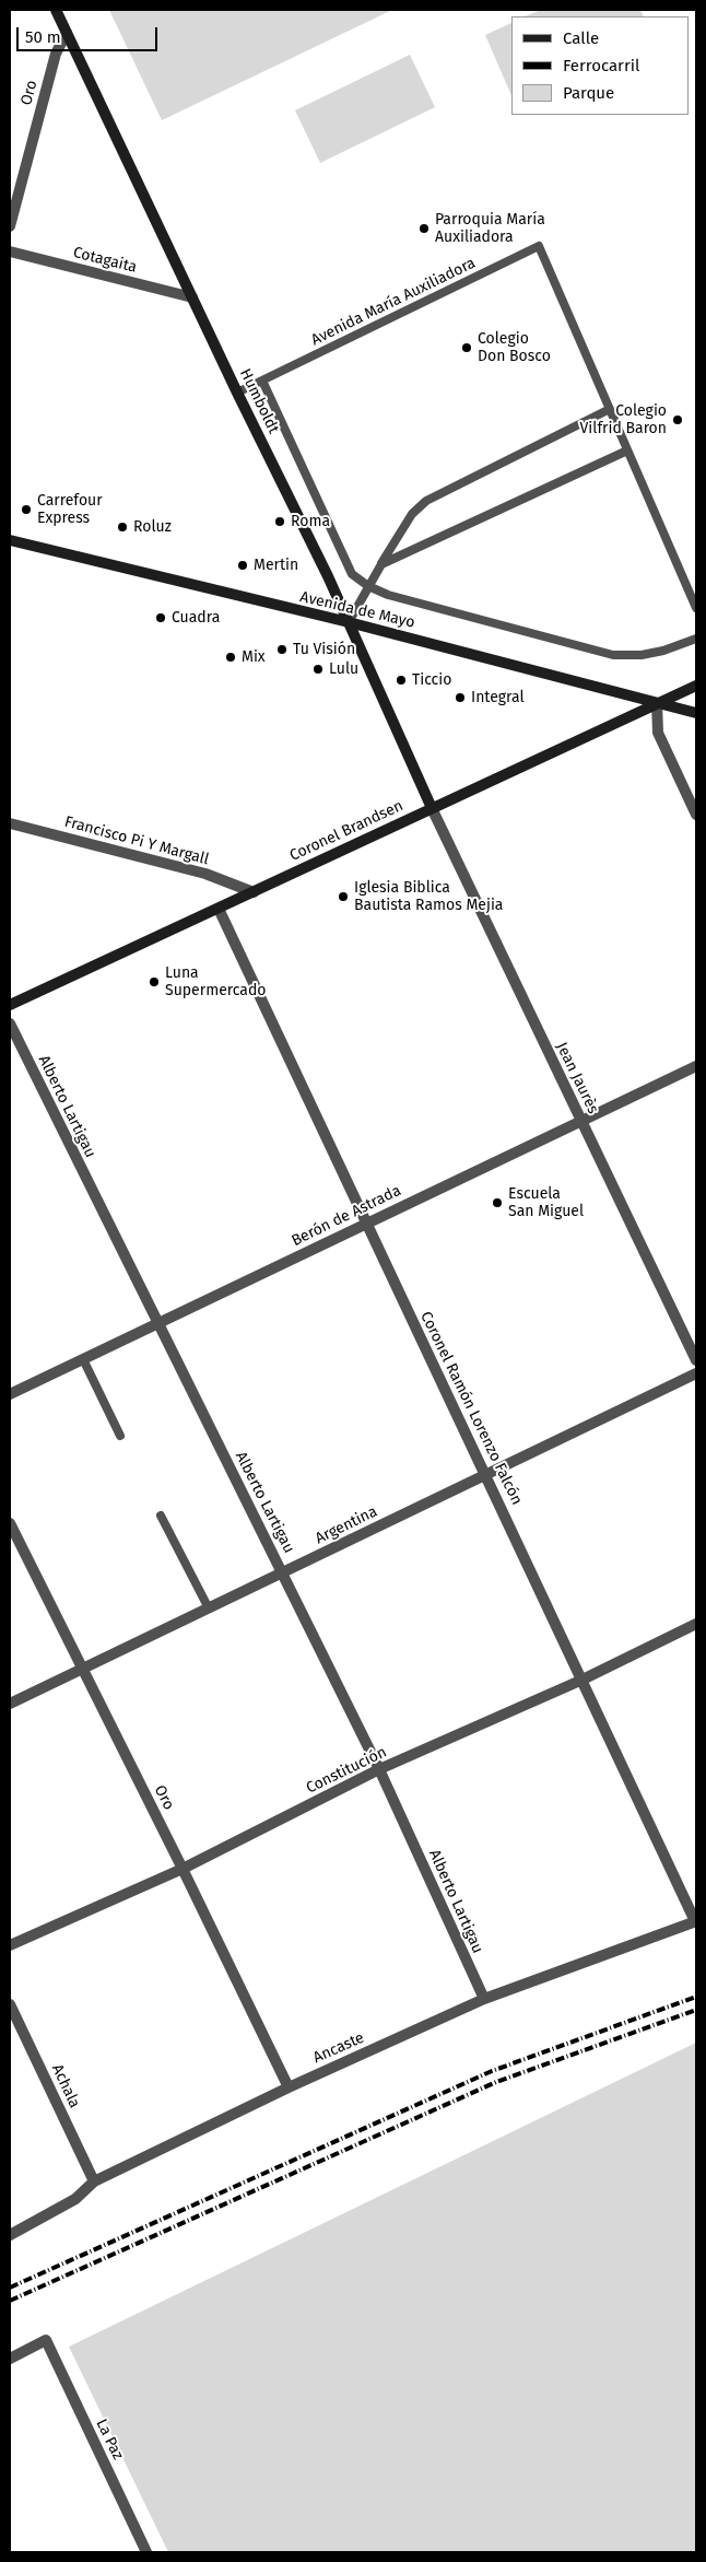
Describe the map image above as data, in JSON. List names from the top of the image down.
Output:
{
  "streets": {
    "street": [
      "Oro",
      "Cotagaita",
      "Humboldt",
      "Avenida de Mayo",
      "Coronel Brandsen",
      "Francisco Pi Y Margall",
      "Jean Jaurès",
      "Alberto Lartigau",
      "Berón de Astrada",
      "Coronel Ramón Lorenzo Falcón",
      "Argentina",
      "Constitución",
      "Ancaste",
      "Achala",
      "La Paz"
    ],
    "lane": ["Avenida María Auxiliadora"]
  },
  "crossings": [
    ["Oro", "Humboldt"],
    ["Oro", "Argentina"],
    ["Oro", "Constitución"],
    ["Oro", "Ancaste"],
    ["Cotagaita", "Humboldt"],
    ["Avenida María Auxiliadora", "Humboldt"],
    ["Humboldt", "Avenida de Mayo"],
    ["Humboldt", "Coronel Brandsen"],
    ["Humboldt", "Jean Jaurès"],
    ["Avenida de Mayo", "Coronel Brandsen"],
    ["Coronel Brandsen", "Francisco Pi Y Margall"],
    ["Coronel Brandsen", "Jean Jaurès"],
    ["Coronel Brandsen", "Coronel Ramón Lorenzo Falcón"],
    ["Jean Jaurès", "Berón de Astrada"],
    ["Alberto Lartigau", "Berón de Astrada"],
    ["Alberto Lartigau", "Argentina"],
    ["Alberto Lartigau", "Constitución"],
    ["Alberto Lartigau", "Ancaste"],
    ["Berón de Astrada", "Coronel Ramón Lorenzo Falcón"],
    ["Coronel Ramón Lorenzo Falcón", "Argentina"],
    ["Coronel Ramón Lorenzo Falcón", "Constitución"],
    ["Coronel Ramón Lorenzo Falcón", "Ancaste"],
    ["Ancaste", "Achala"]
  ],
  "places": [
    "Parroquia María Auxiliadora",
    "Colegio Don Bosco",
    "Colegio Vilfrid Baron",
    "Carrefour Express",
    "Roma",
    "Roluz",
    "Mertin",
    "Cuadra",
    "Tu Visión",
    "Mix",
    "Lulu",
    "Ticcio",
    "Integral",
    "Iglesia Biblica Bautista Ramos Mejia",
    "Luna Supermercado",
    "Escuela San Miguel"
  ],
  "legend": ["Calle", "Ferrocarril", "Parque"],
  "scale_bar": "50 m"
}
